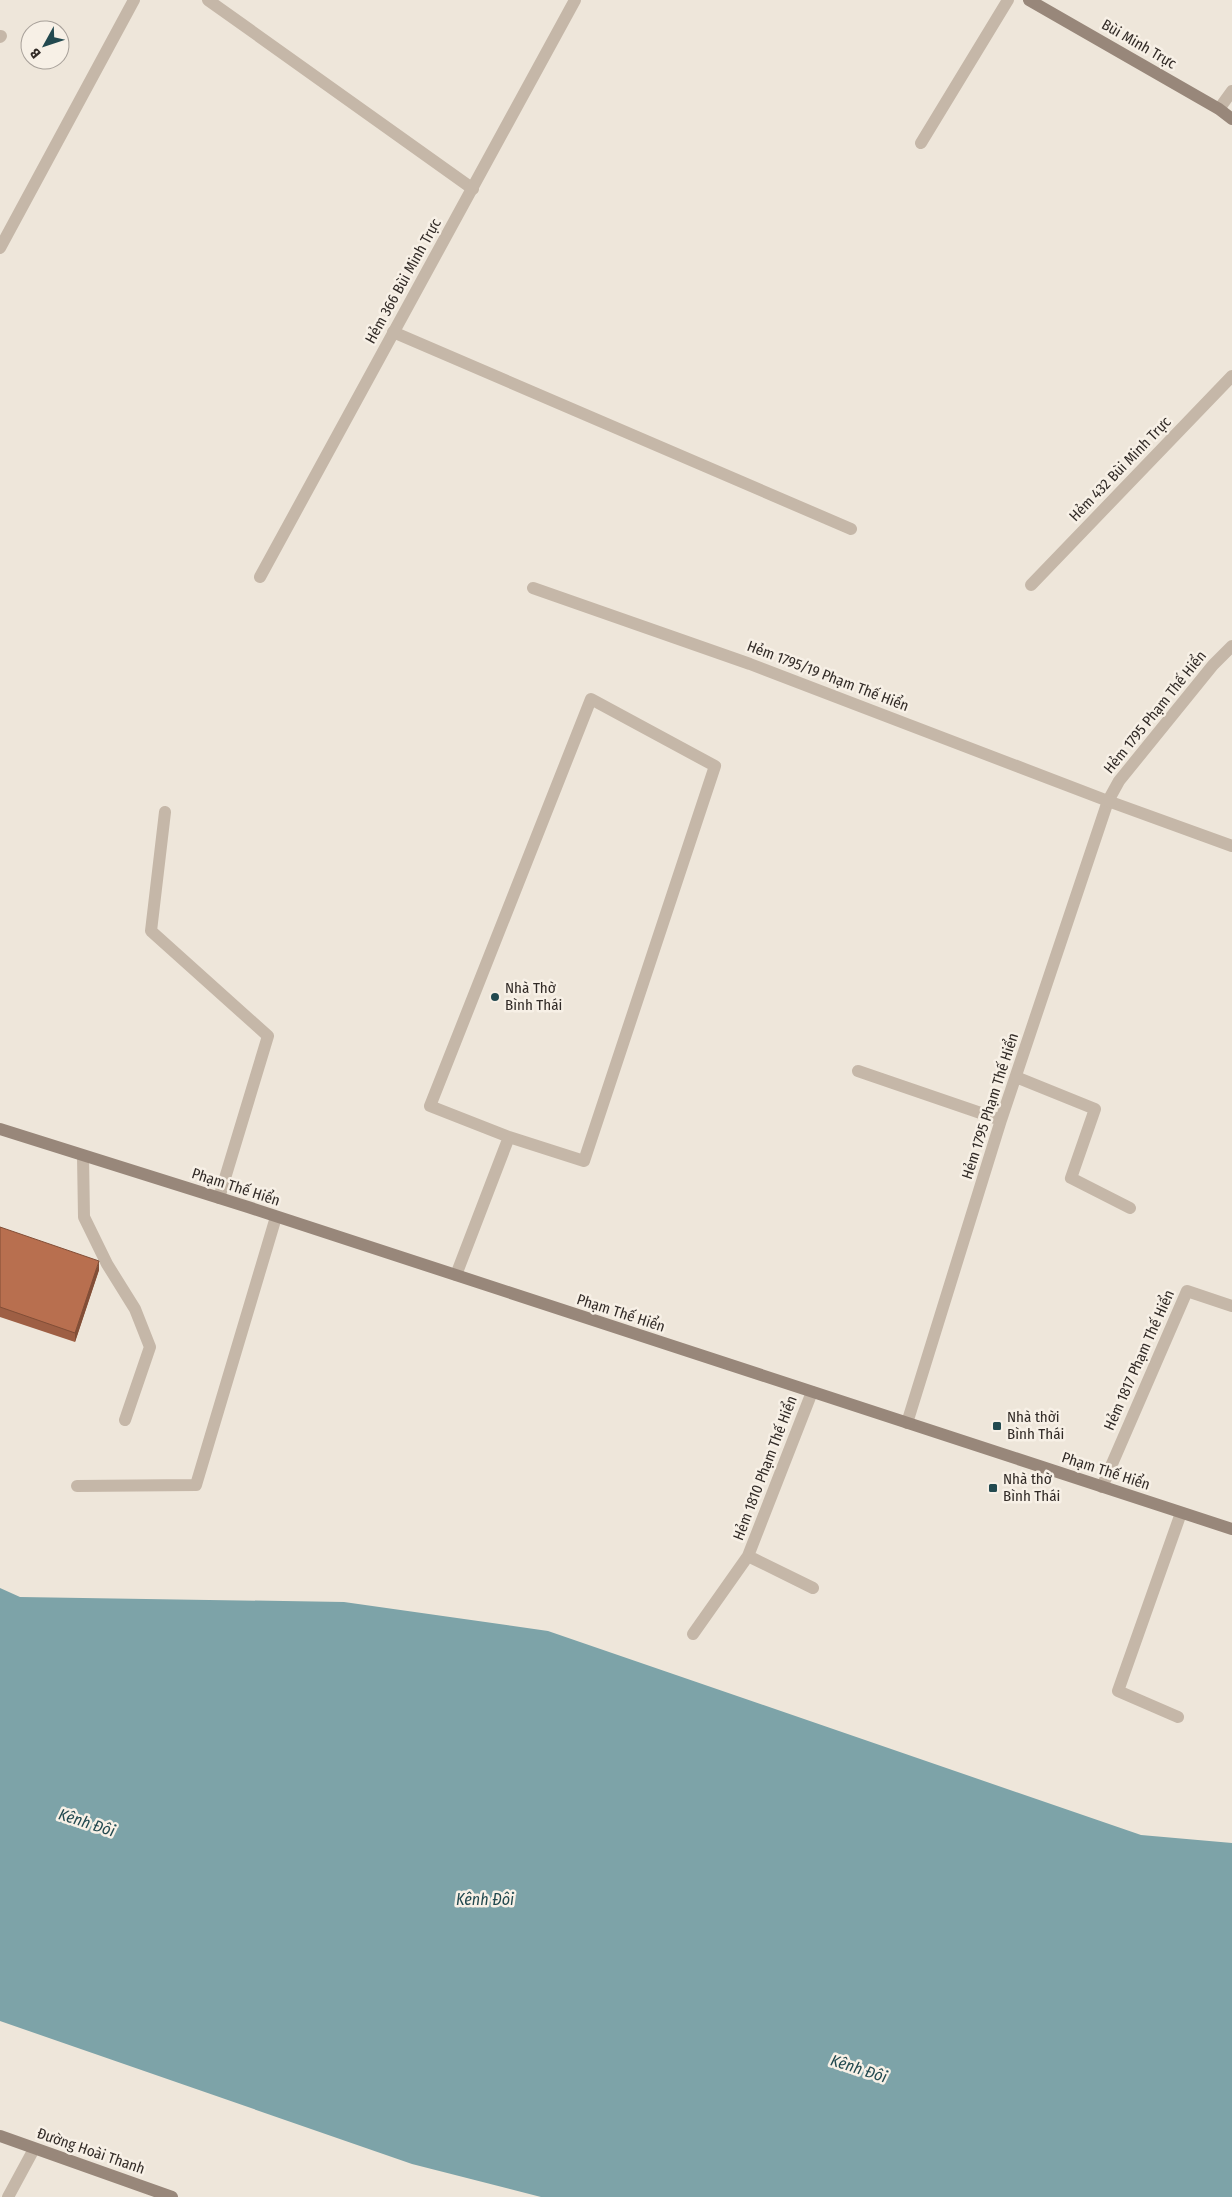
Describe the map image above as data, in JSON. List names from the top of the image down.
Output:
{
  "streets": {
    "main road": ["Bùi Minh Trực", "Phạm Thế Hiển", "Đường Hoài Thanh"],
    "street": [
      "Hẻm 366 Bùi Minh Trực",
      "Hẻm 432 Bùi Minh Trực",
      "Hẻm 1795/19 Phạm Thế Hiển",
      "Hẻm 1795 Phạm Thế Hiển",
      "Hẻm 1817 Phạm Thế Hiển",
      "Hẻm 1810 Phạm Thế Hiển"
    ]
  },
  "crossings": [
    ["Hẻm 1795/19 Phạm Thế Hiển", "Hẻm 1795 Phạm Thế Hiển"],
    ["Hẻm 1795 Phạm Thế Hiển", "Phạm Thế Hiển"],
    ["Phạm Thế Hiển", "Hẻm 1817 Phạm Thế Hiển"],
    ["Phạm Thế Hiển", "Hẻm 1810 Phạm Thế Hiển"]
  ],
  "water": ["Kênh Đôi"],
  "places": {
    "other": ["Nhà Thờ Bình Thái"],
    "transit": ["Nhà thời Bình Thái", "Nhà thờ Bình Thái"]
  },
  "north": "bottom left"
}
